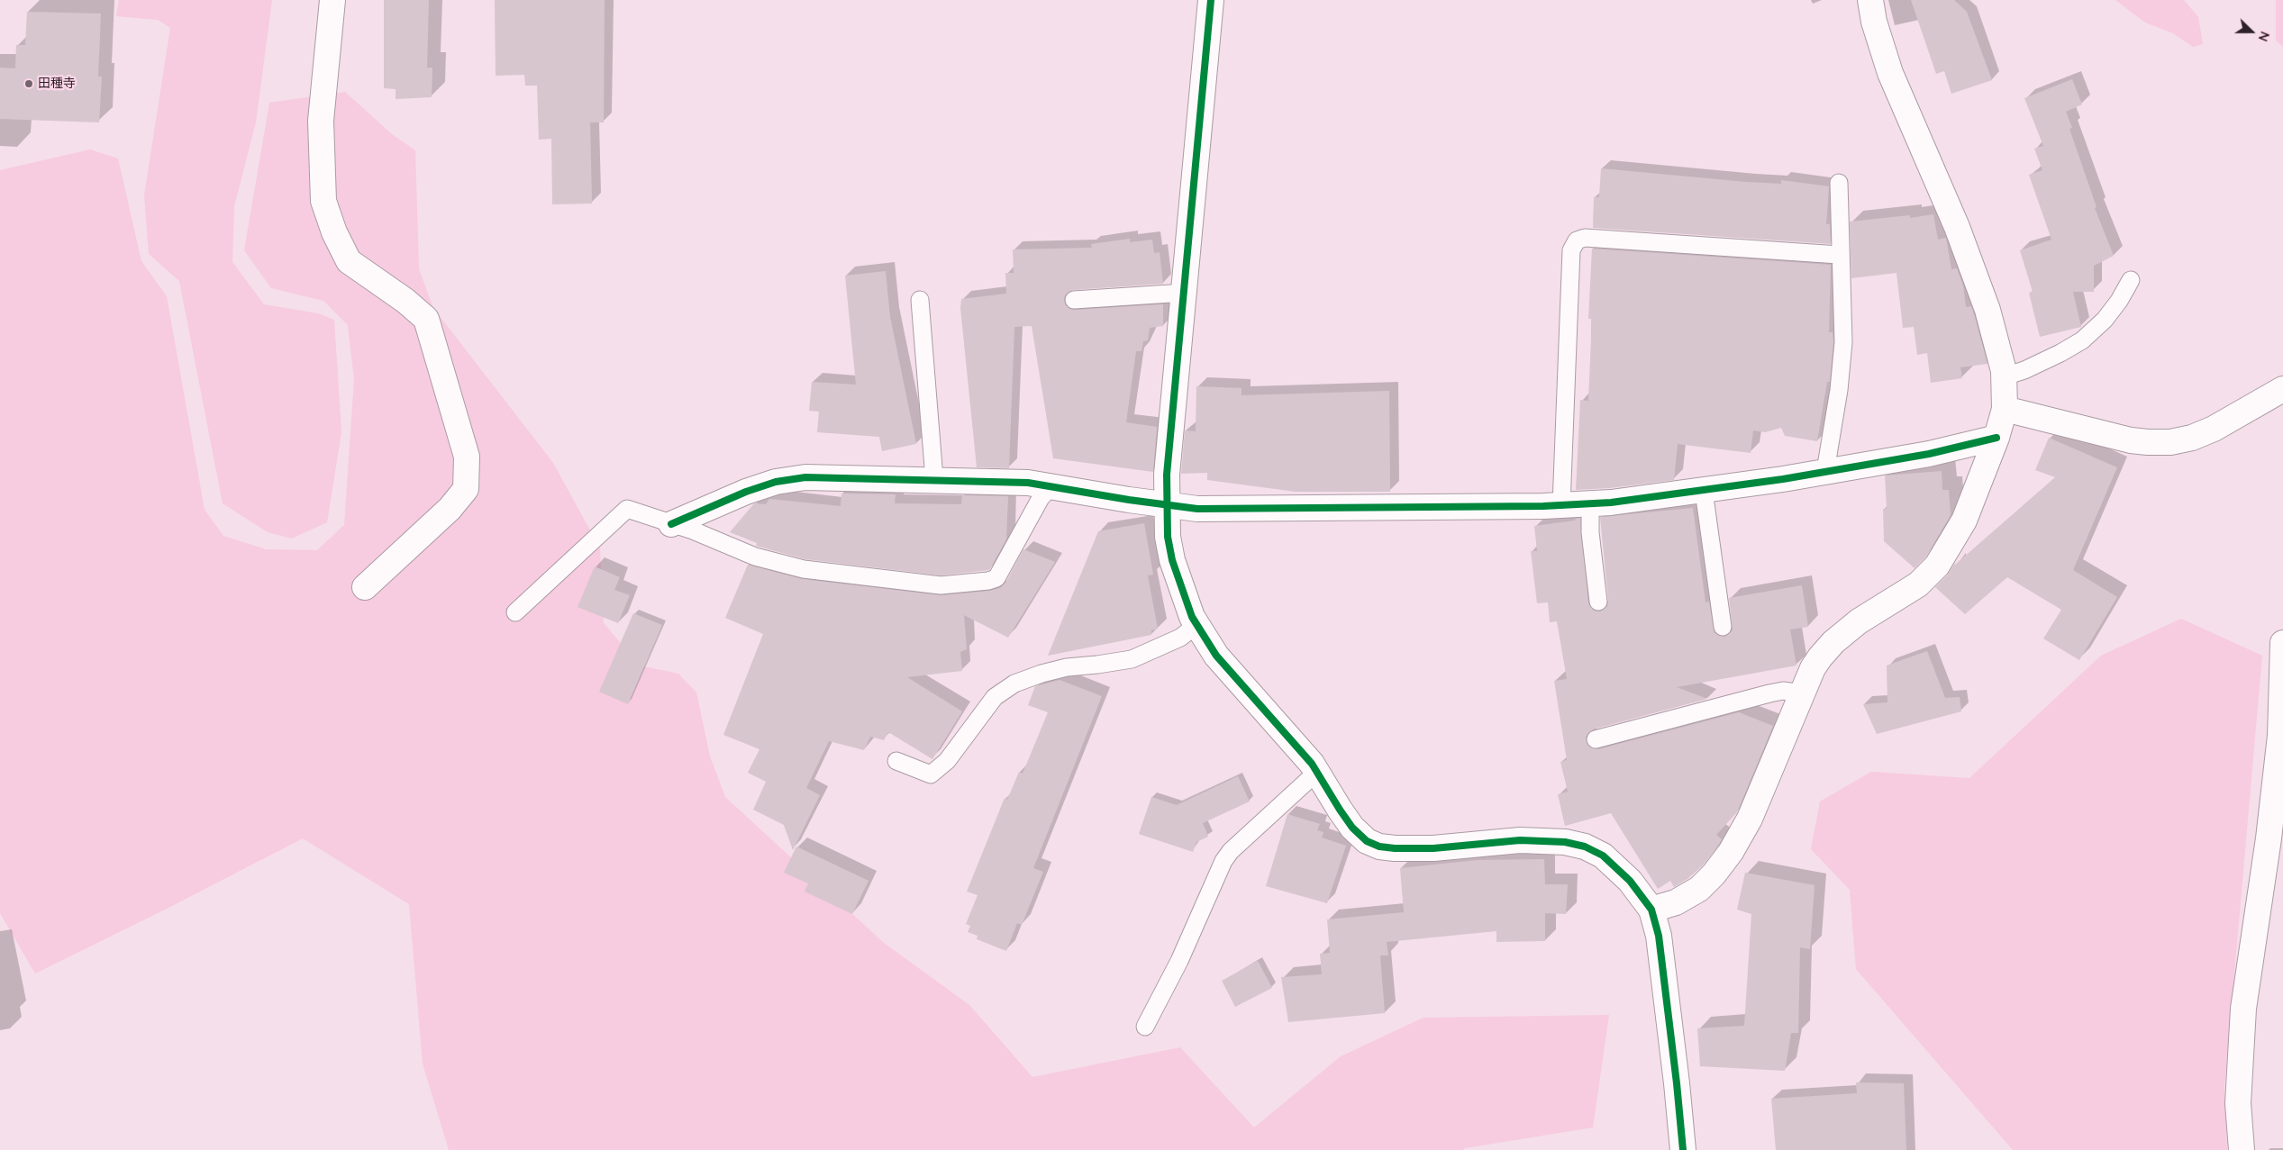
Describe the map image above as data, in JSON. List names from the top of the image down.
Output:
{
  "places": ["田種寺"],
  "north": "right"
}
